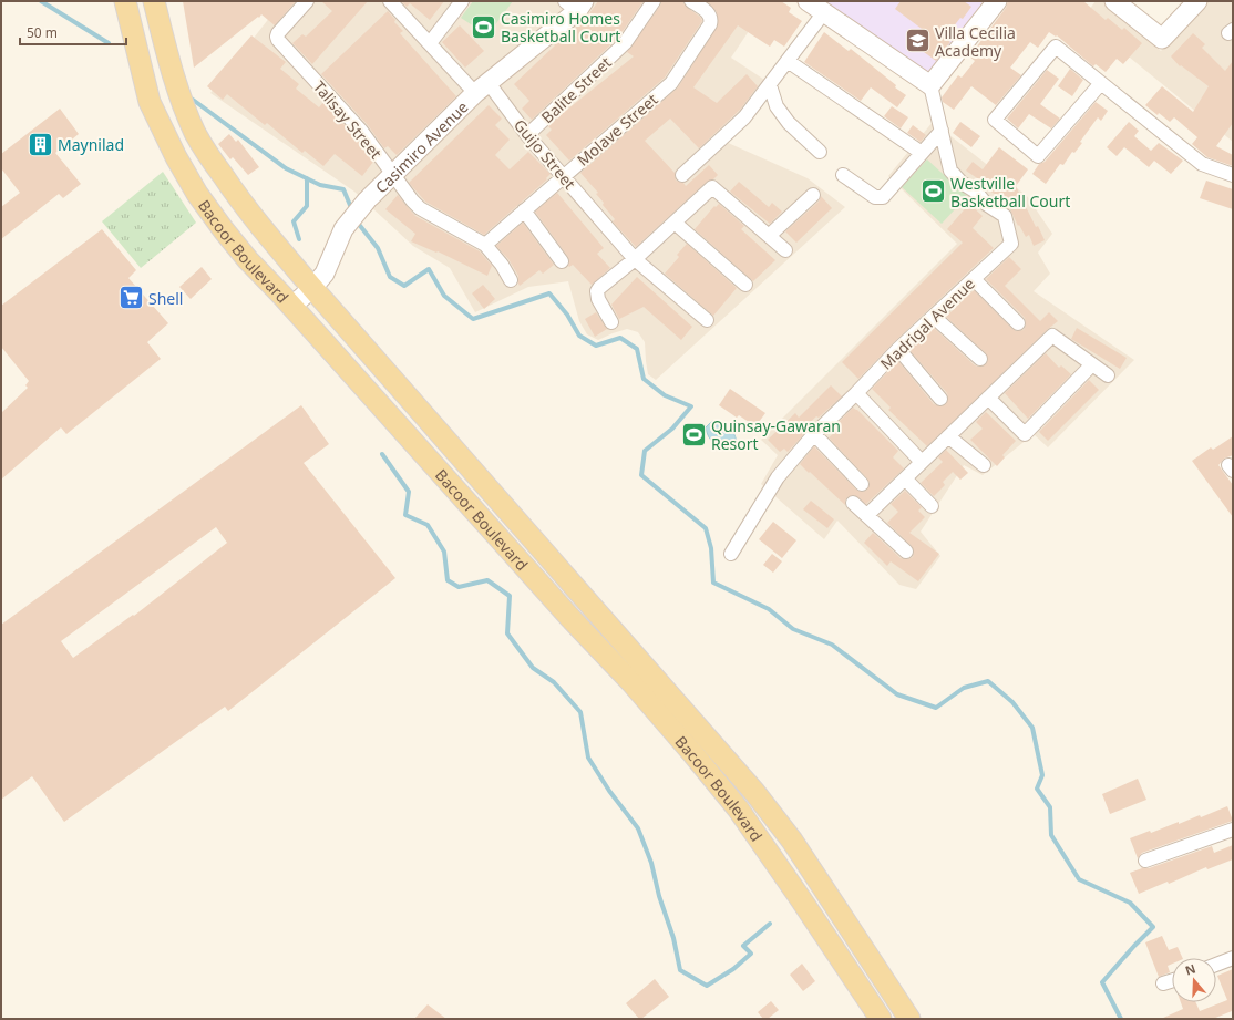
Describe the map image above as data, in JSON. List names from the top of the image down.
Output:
{
  "streets": {
    "main road": ["Bacoor Boulevard"],
    "street": [
      "Balite Street",
      "Talisay Street",
      "Molave Street",
      "Casimiro Avenue",
      "Guijo Street",
      "Madrigal Avenue"
    ]
  },
  "crossings": [
    ["Balite Street", "Guijo Street"],
    ["Talisay Street", "Molave Street"],
    ["Talisay Street", "Casimiro Avenue"],
    ["Molave Street", "Guijo Street"],
    ["Casimiro Avenue", "Guijo Street"],
    ["Casimiro Avenue", "Bacoor Boulevard"]
  ],
  "places": {
    "sports": ["Casimiro Homes Basketball Court", "Westville Basketball Court", "Quinsay-Gawaran Resort"],
    "school or university": ["Villa Cecilia Academy"],
    "building": ["Maynilad"],
    "supermarket": ["Shell"]
  },
  "scale_bar": "50 m",
  "north": "top"
}
